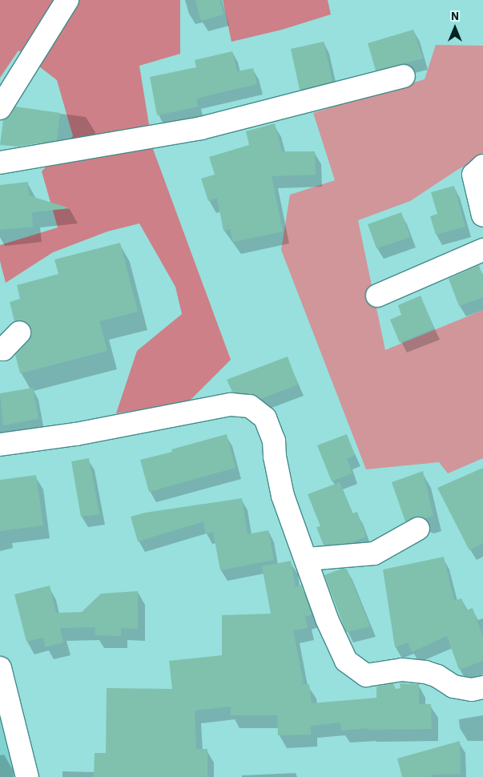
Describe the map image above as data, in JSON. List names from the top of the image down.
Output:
{
  "north": "top"
}
